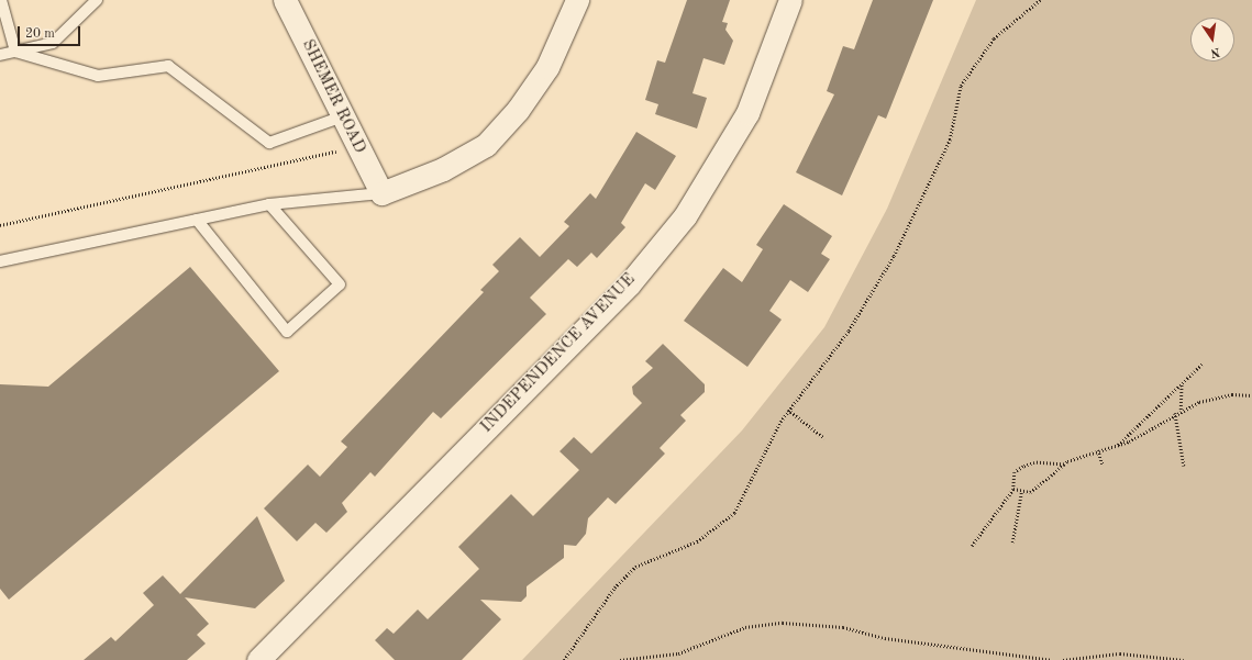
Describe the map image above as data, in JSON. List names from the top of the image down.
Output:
{
  "streets": {
    "street": ["SHEMER ROAD", "INDEPENDENCE AVENUE"]
  },
  "scale_bar": "20 m",
  "north": "bottom"
}
